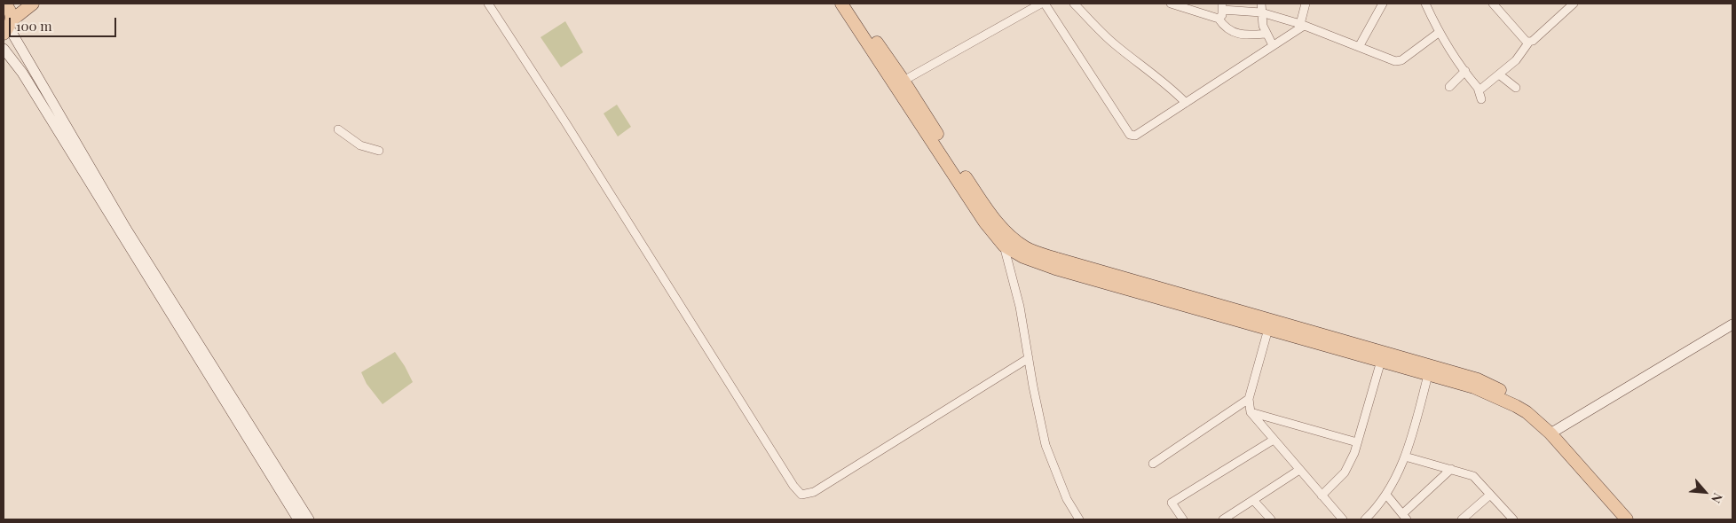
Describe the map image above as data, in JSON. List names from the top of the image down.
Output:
{
  "scale_bar": "100 m",
  "north": "bottom right"
}
